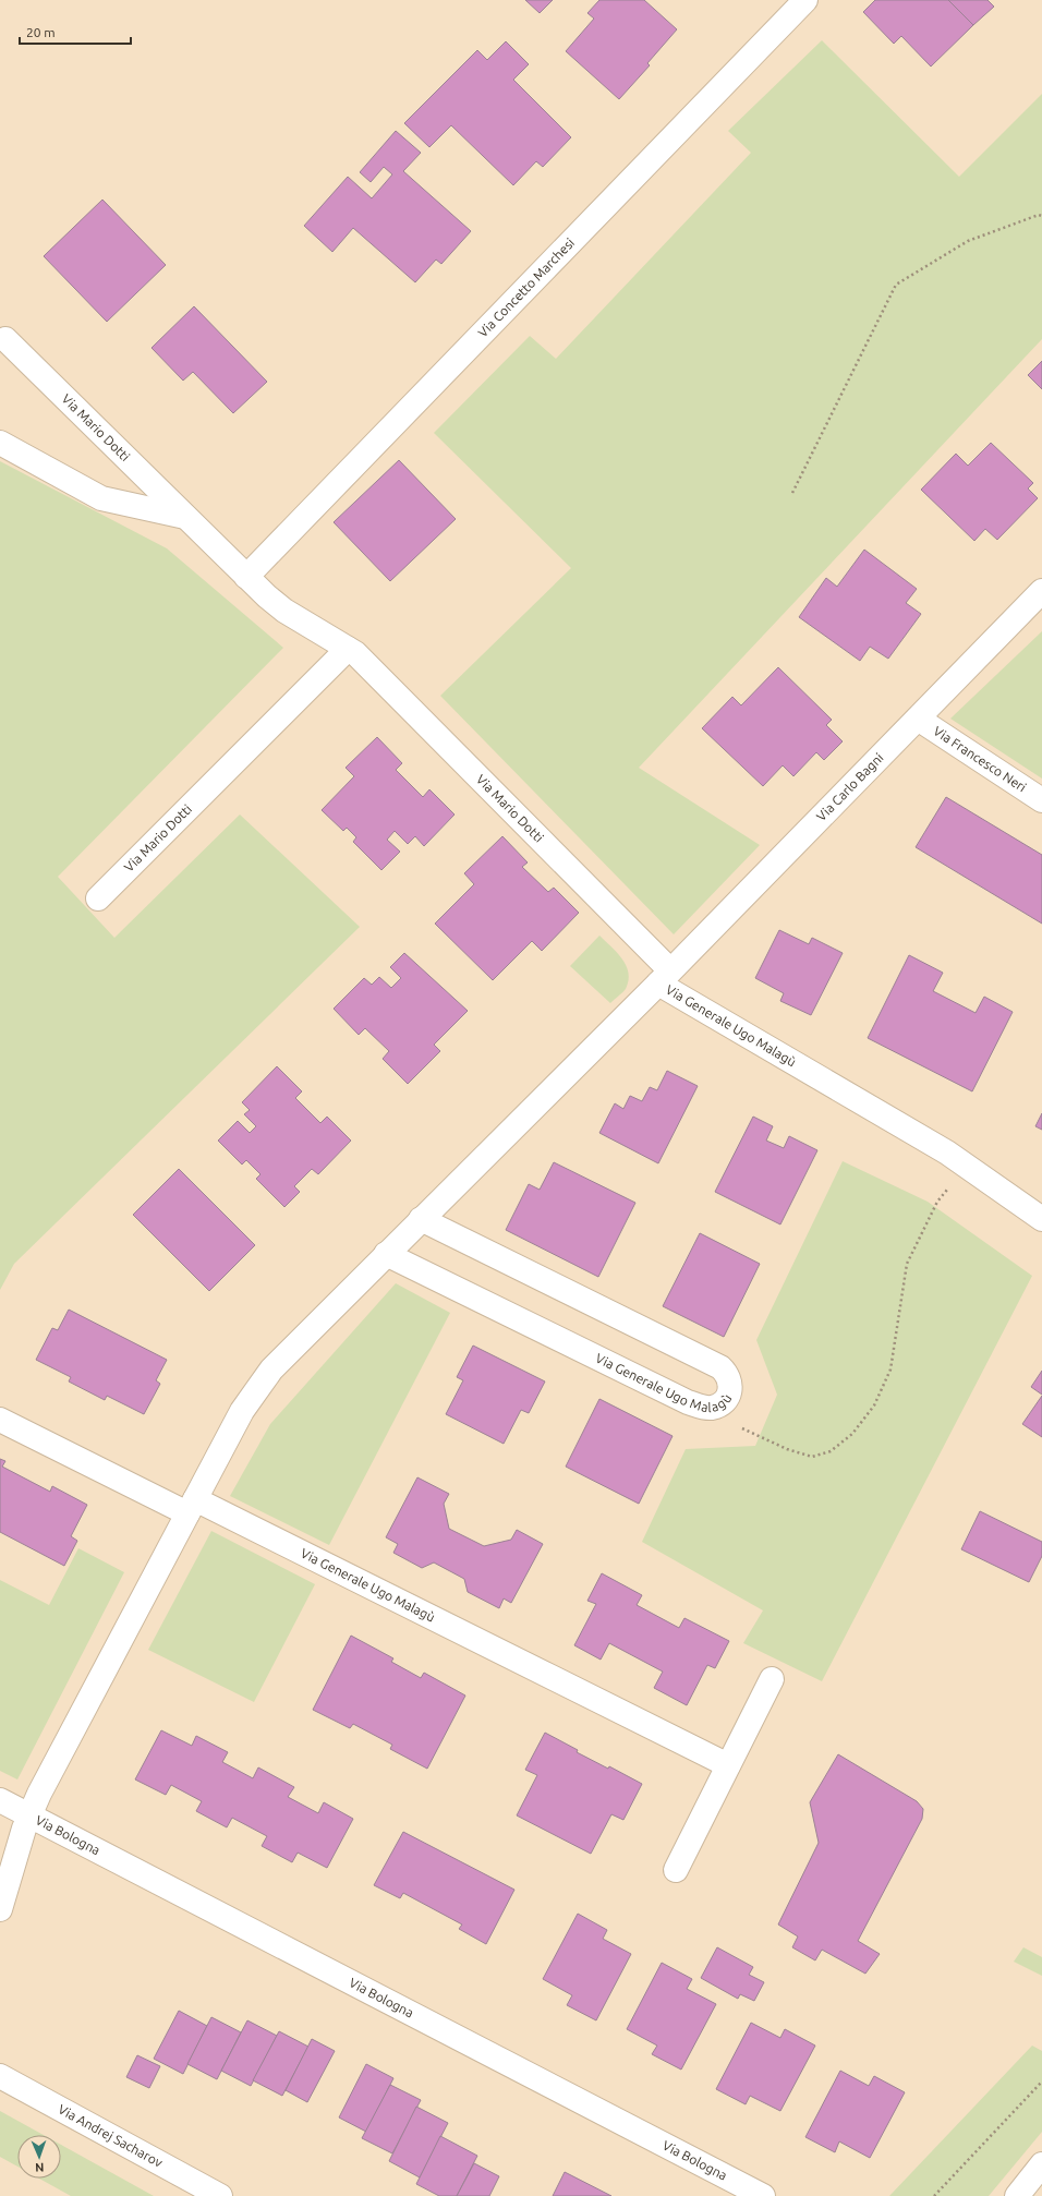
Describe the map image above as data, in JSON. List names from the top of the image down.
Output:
{
  "streets": {
    "street": [
      "Via Concetto Marchesi",
      "Via Mario Dotti",
      "Via Francesco Neri",
      "Via Carlo Bagni",
      "Via Generale Ugo Malagù",
      "Via Bologna",
      "Via Andrej Sacharov"
    ]
  },
  "crossings": [
    ["Via Concetto Marchesi", "Via Mario Dotti"],
    ["Via Mario Dotti", "Via Carlo Bagni"],
    ["Via Mario Dotti", "Via Generale Ugo Malagù"],
    ["Via Francesco Neri", "Via Carlo Bagni"],
    ["Via Carlo Bagni", "Via Generale Ugo Malagù"],
    ["Via Generale Ugo Malagù", "Via Bologna"]
  ],
  "scale_bar": "20 m",
  "north": "bottom"
}
